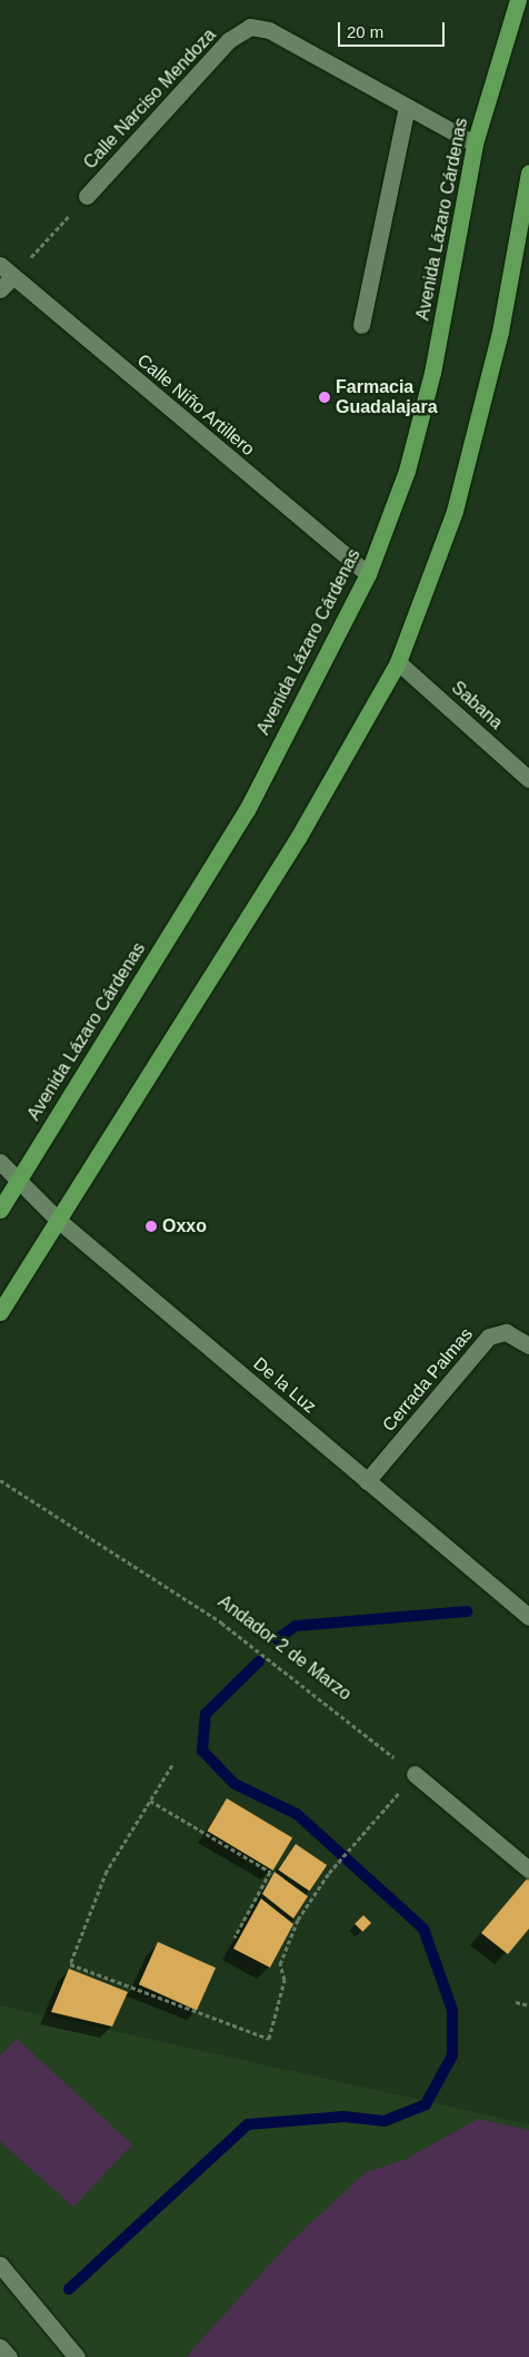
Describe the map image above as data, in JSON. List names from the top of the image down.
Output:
{
  "streets": {
    "main road": ["Avenida Lázaro Cárdenas"],
    "street": [
      "Calle Narciso Mendoza",
      "Calle Niño Artillero",
      "Sabana",
      "Cerrada Palmas",
      "De la Luz"
    ],
    "path": ["Andador 2 de Marzo"]
  },
  "crossings": [
    ["Calle Narciso Mendoza", "Avenida Lázaro Cárdenas"],
    ["Calle Narciso Mendoza", "Calle Niño Artillero"],
    ["Avenida Lázaro Cárdenas", "Calle Niño Artillero"],
    ["Avenida Lázaro Cárdenas", "De la Luz"],
    ["Cerrada Palmas", "De la Luz"]
  ],
  "places": ["Farmacia Guadalajara", "Oxxo"],
  "scale_bar": "20 m"
}
